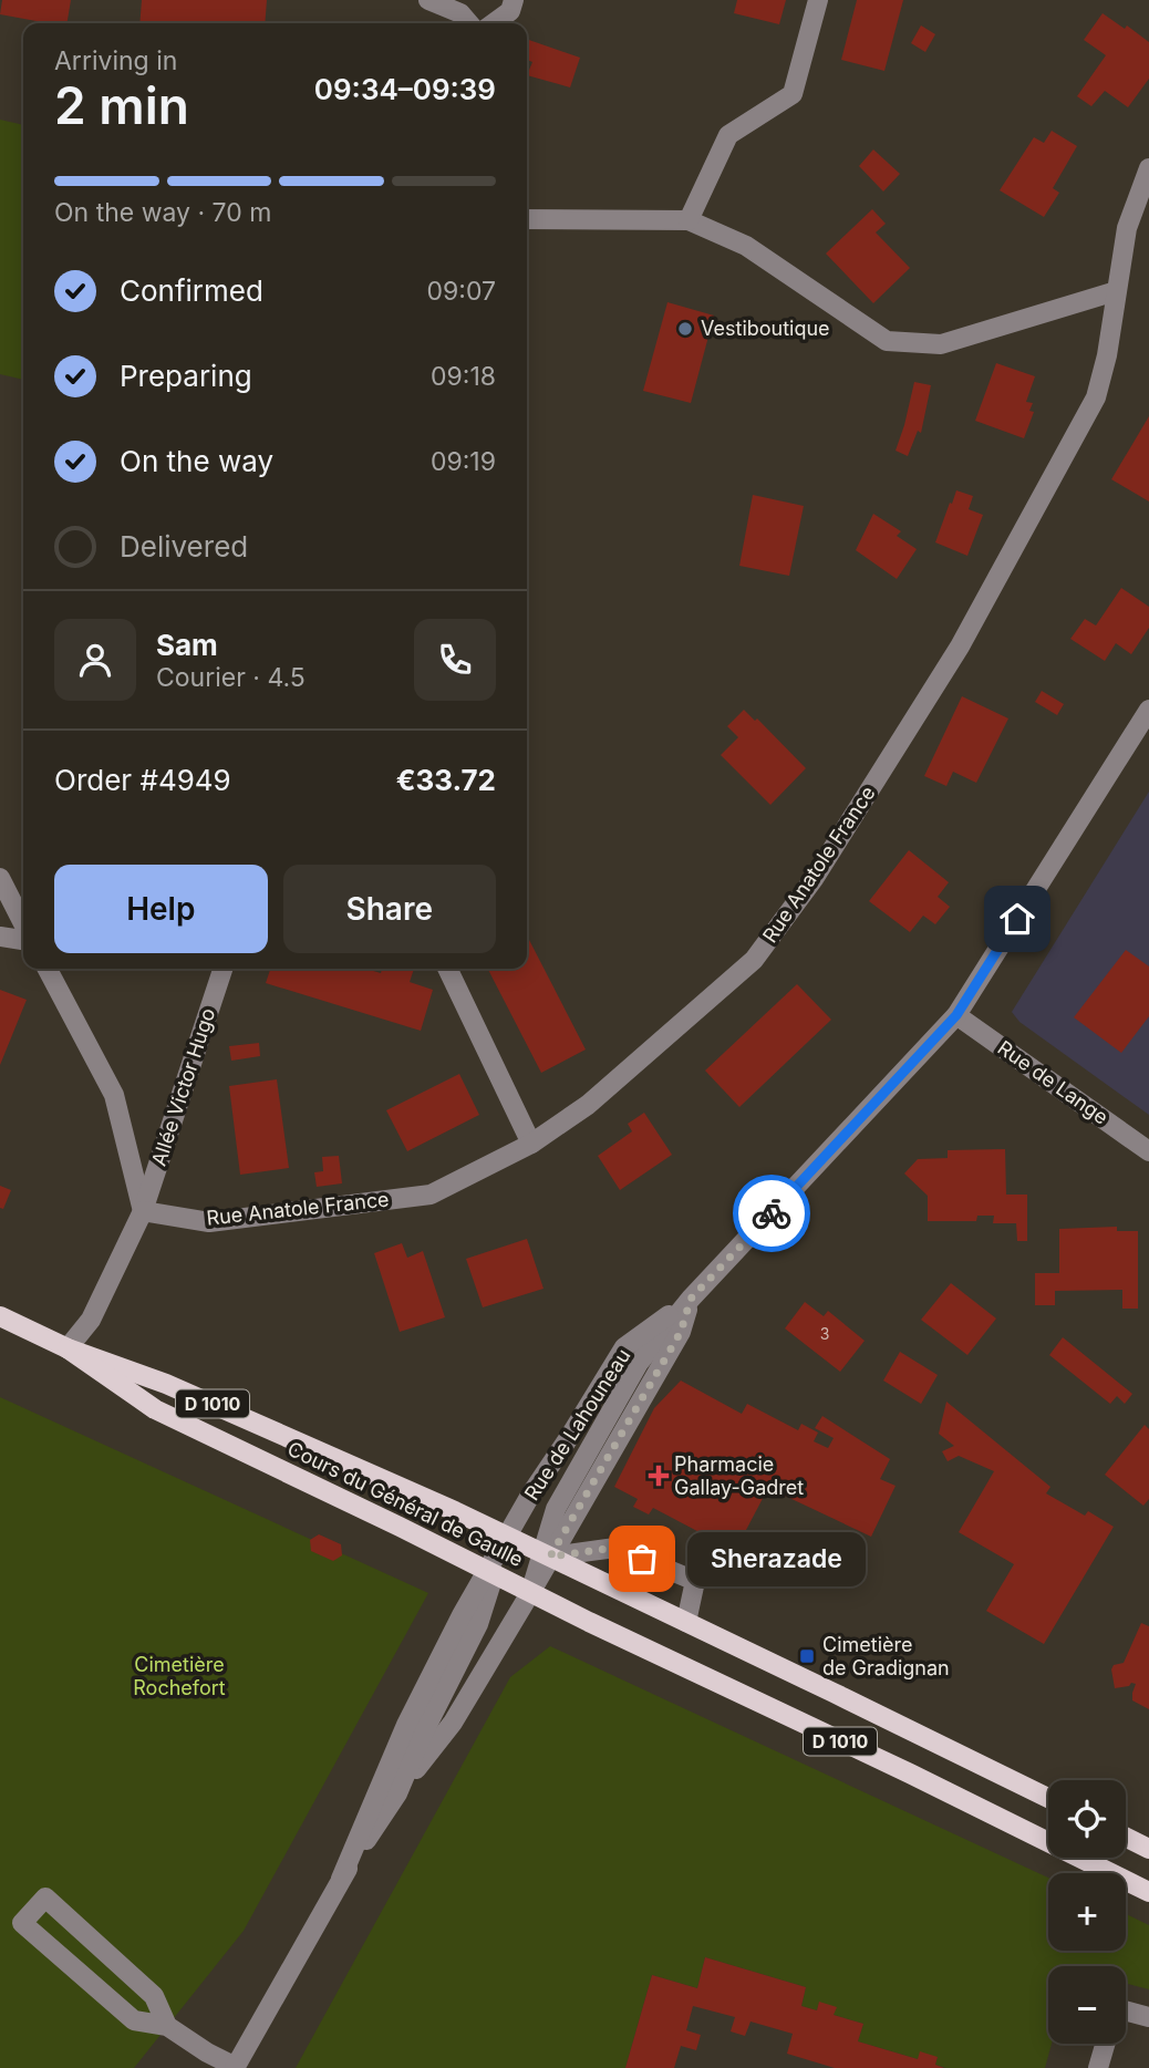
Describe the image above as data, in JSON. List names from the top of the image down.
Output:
{
  "streets": {
    "main road": ["D 1010", "Cours du Général de Gaulle"],
    "street": [
      "Rue Anatole France",
      "Rue de Lange",
      "Allée Victor Hugo",
      "Rue de Lahouneau"
    ]
  },
  "crossings": [
    ["Rue Anatole France", "Allée Victor Hugo"],
    ["Rue de Lange", "Rue de Lahouneau"],
    ["Rue de Lahouneau", "Cours du Général de Gaulle"]
  ],
  "parks": ["Cimetière Rochefort"],
  "places": {
    "other": ["Vestiboutique", "Sherazade"],
    "health": ["Pharmacie Gallay-Gadret"],
    "transit": ["Cimetière de Gradignan"]
  },
  "house_numbers": ["3"],
  "page": {
    "heading": ["2 min", "Arriving in", "09:34–09:39"],
    "panel": [
      "Sam",
      "Courier · 4.5",
      "Order #4949",
      "€33.72"
    ],
    "bar": "On the way · 70 m",
    "list": [
      ["Confirmed", "09:07"],
      ["Preparing", "09:18"],
      ["On the way", "09:19"],
      "Delivered"
    ],
    "buttons": ["Help", "Share"],
    "bubble": "Sherazade",
    "map_buttons": ["+", "−"]
  }
}
